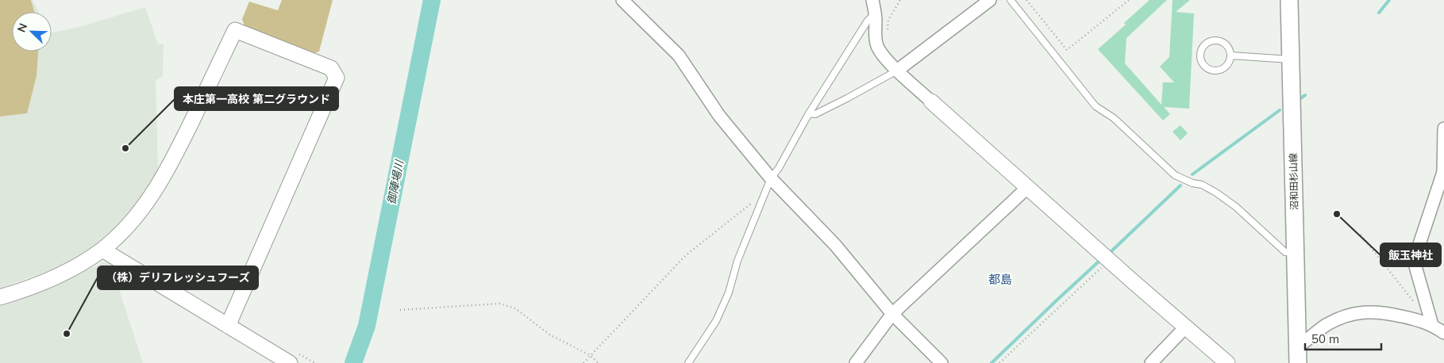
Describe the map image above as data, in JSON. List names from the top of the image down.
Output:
{
  "streets": {
    "main road": ["沼和田杉山線"]
  },
  "districts": ["都島"],
  "water": ["御陣場川"],
  "places": ["本庄第一高校 第二グラウンド", "飯玉神社", "（株）デリフレッシュフーズ"],
  "scale_bar": "50 m",
  "north": "top left"
}
